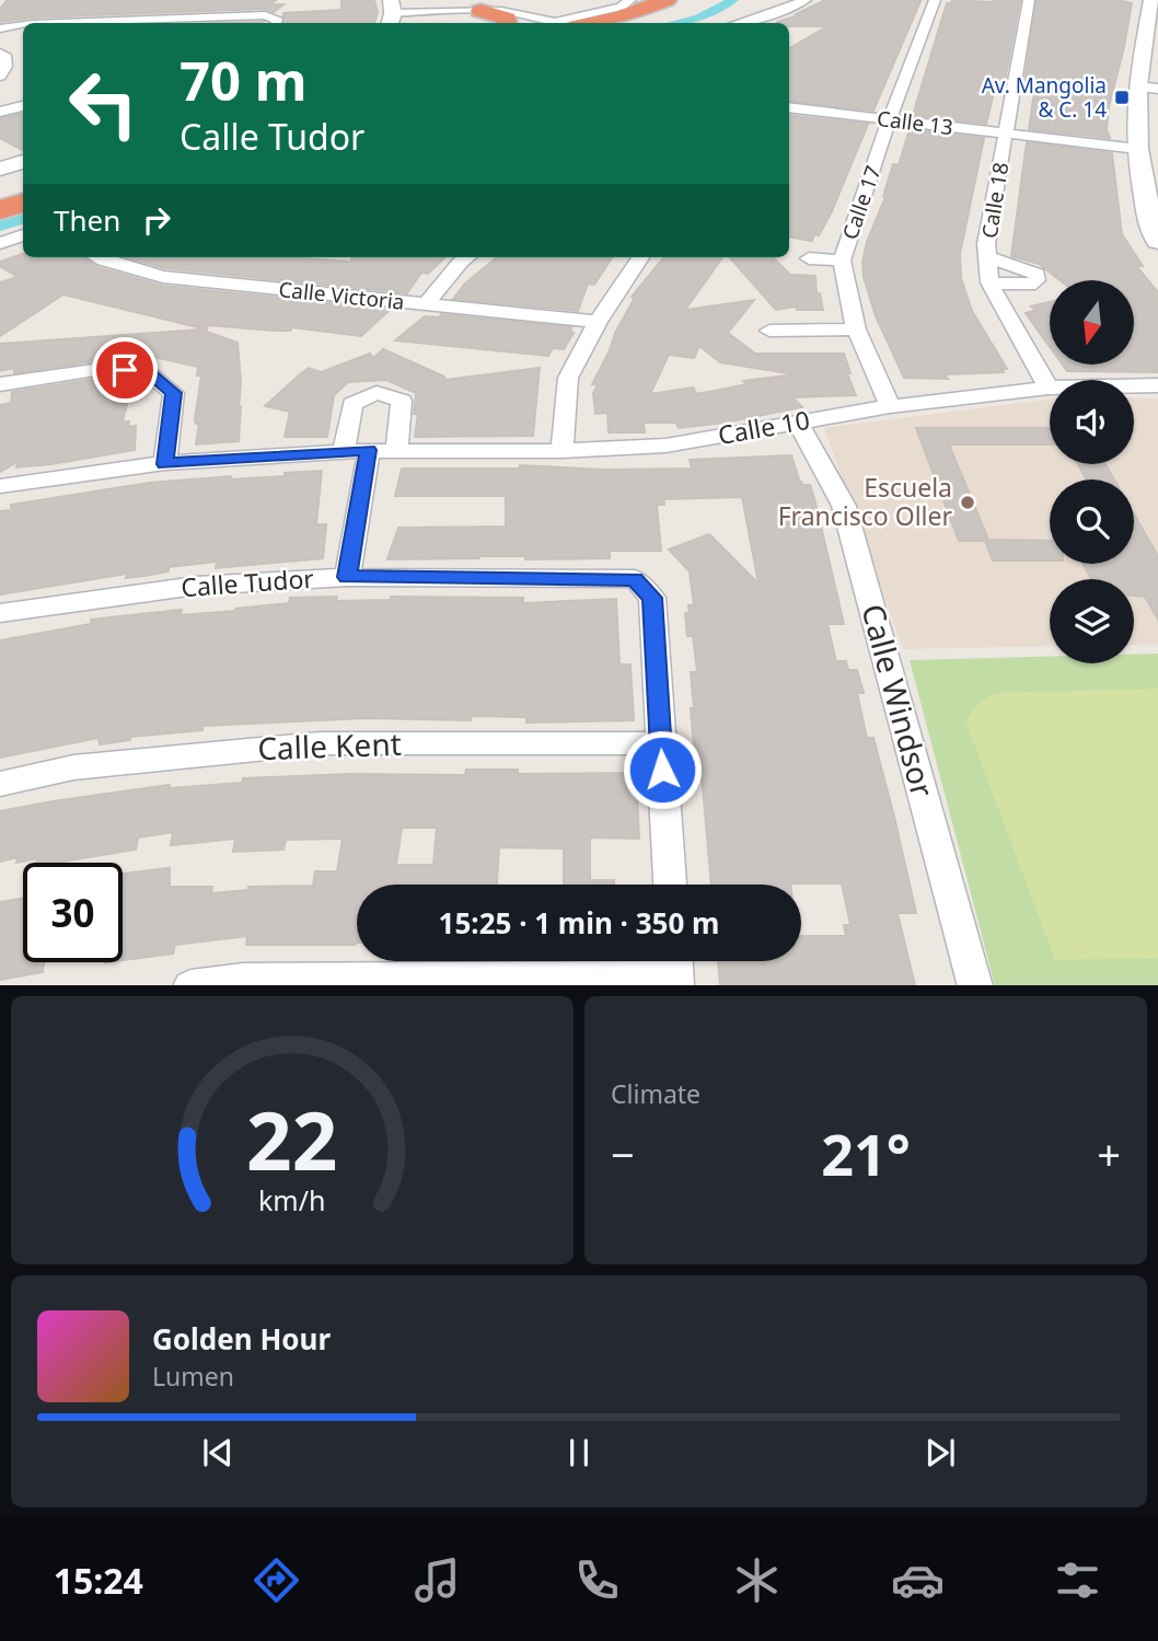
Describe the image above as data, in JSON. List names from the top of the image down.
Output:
{
  "streets": {
    "street": [
      "Calle 13",
      "Calle 18",
      "Calle 17",
      "Calle Victoria",
      "Calle 10",
      "Calle Tudor",
      "Calle Windsor",
      "Calle Kent"
    ]
  },
  "crossings": [
    ["Calle 13", "Calle 18"],
    ["Calle 13", "Calle 17"],
    ["Calle 18", "Calle 10"],
    ["Calle 17", "Calle 10"],
    ["Calle 10", "Calle Windsor"],
    ["Calle Tudor", "Calle Kent"]
  ],
  "places": {
    "transit": ["Av. Mangolia & C. 14"],
    "other": ["Escuela Francisco Oller"]
  },
  "north": "bottom",
  "page": {
    "turn": ["70 m", "Calle Tudor"],
    "then": "Then",
    "limit": "30",
    "trip": "15:25 · 1 min · 350 m",
    "tile": "Climate",
    "heat": ["−", "21°", "+"],
    "song": ["Golden Hour", "Lumen"],
    "tabs": "15:24",
    "gauge": ["22", "km/h"]
  }
}
